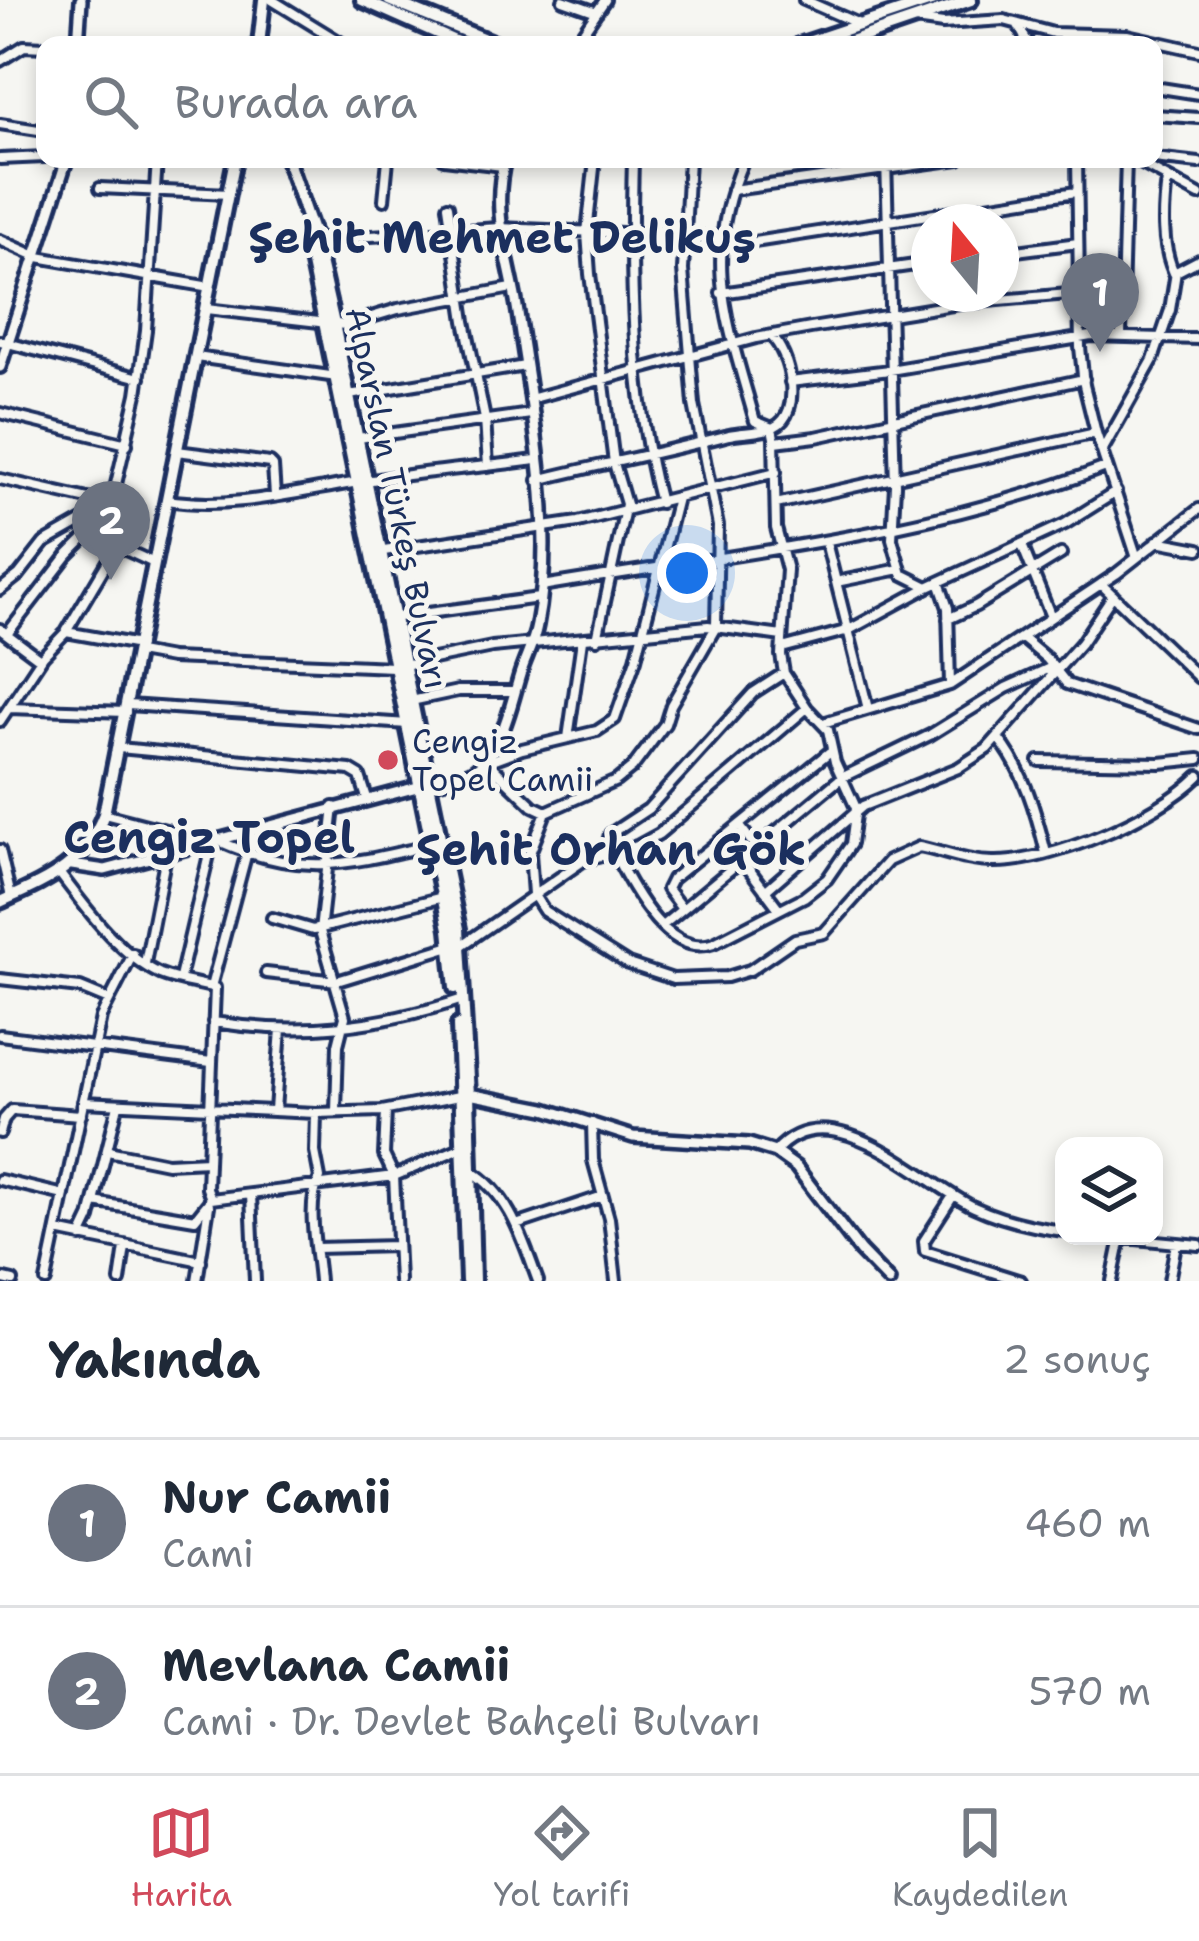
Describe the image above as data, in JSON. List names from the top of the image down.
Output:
{
  "streets": {
    "main road": ["Alparslan Türkeş Bulvarı"]
  },
  "districts": ["Şehit Mehmet Delikuş", "Cengiz Topel", "Şehit Orhan Gök"],
  "places": ["Cengiz Topel Camii"],
  "north": "top",
  "page": {
    "search": "Burada ara",
    "pins": ["1", "2"],
    "heading": ["Yakında", "2 sonuç"],
    "list": [
      {
        "mark": "1",
        "name": "Nur Camii",
        "note": "Cami",
        "value": "460 m"
      },
      {
        "mark": "2",
        "name": "Mevlana Camii",
        "note": "Cami · Dr. Devlet Bahçeli Bulvarı",
        "value": "570 m"
      }
    ],
    "nav": ["Harita", "Yol tarifi", "Kaydedilen"]
  }
}
